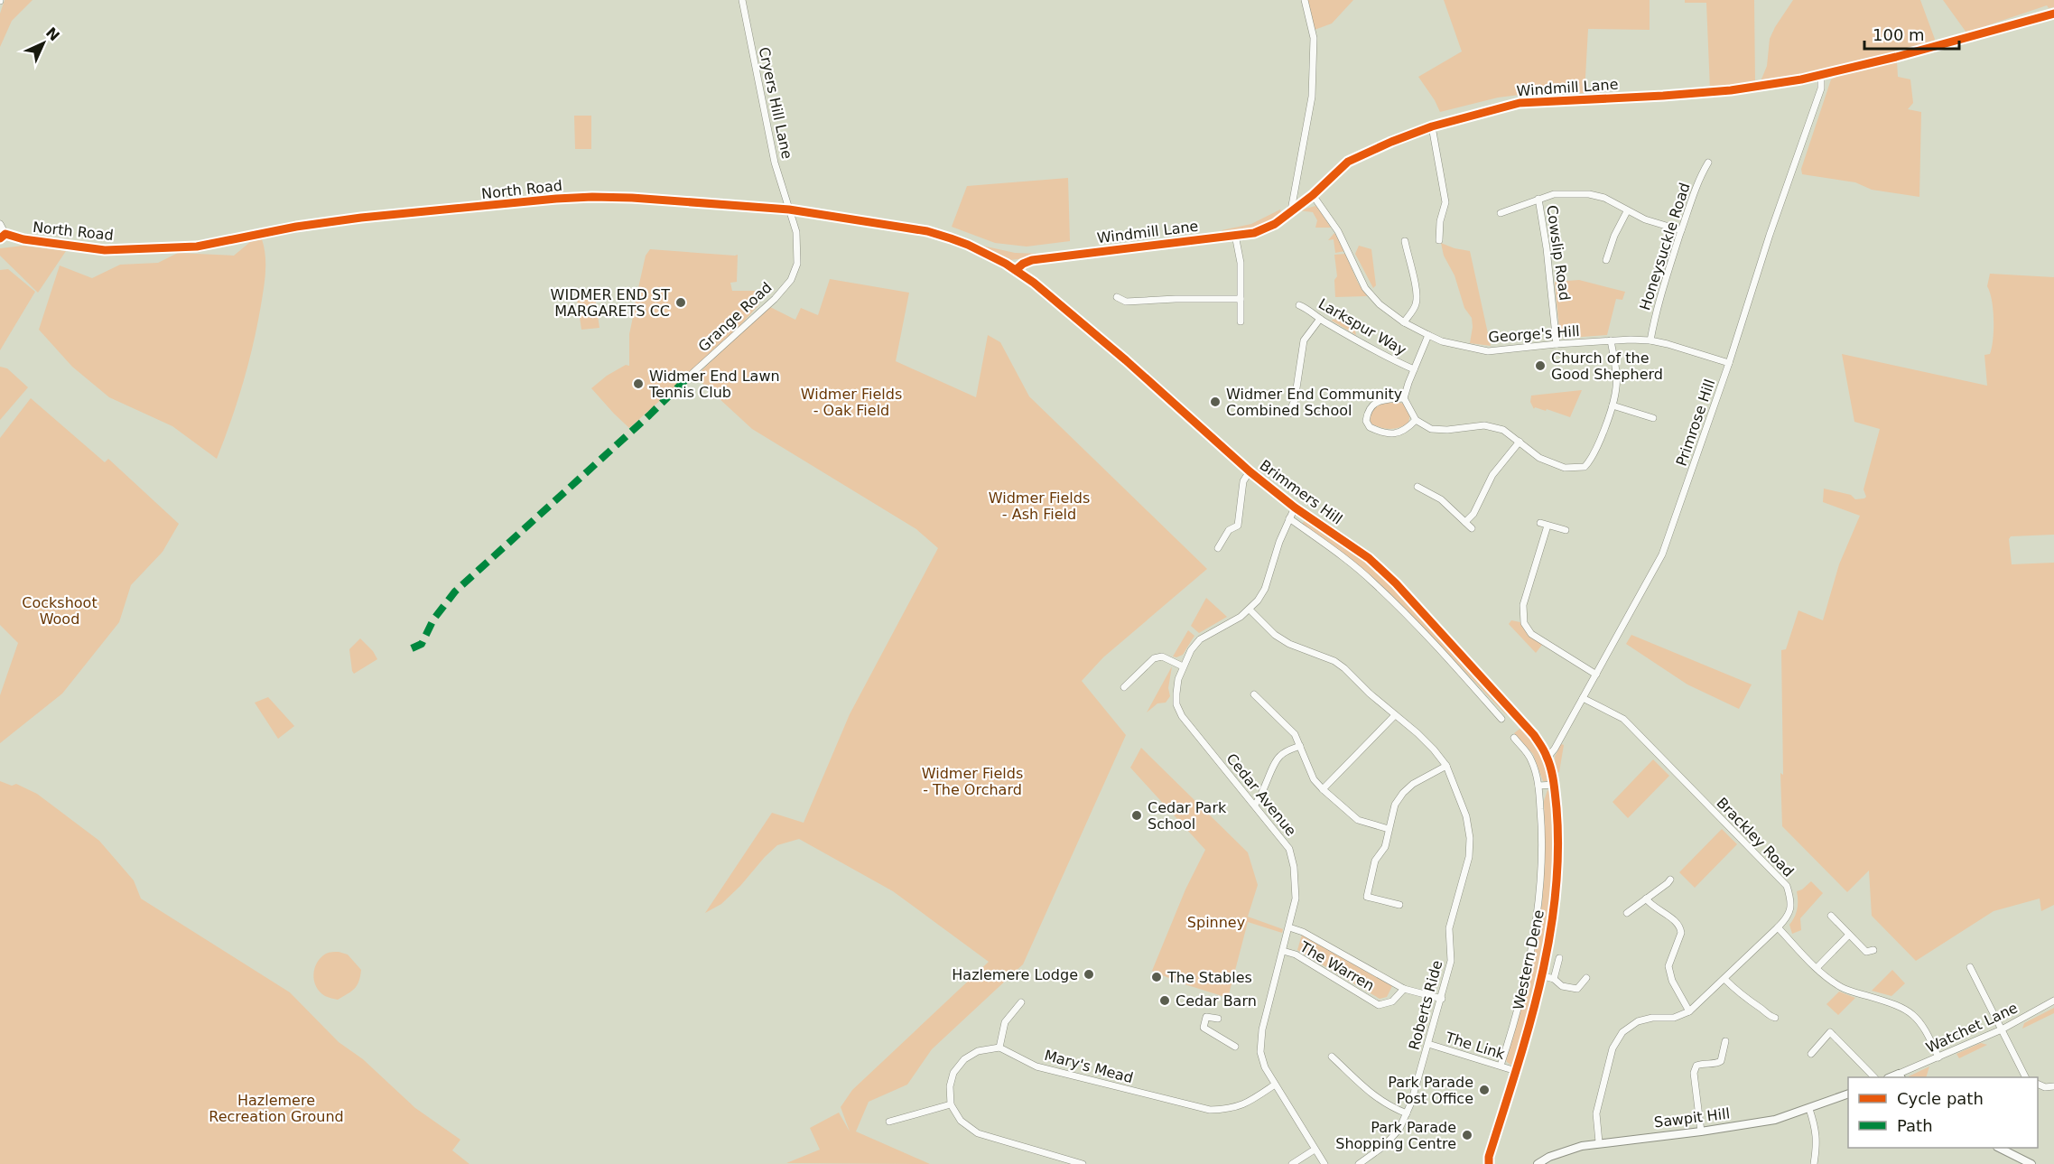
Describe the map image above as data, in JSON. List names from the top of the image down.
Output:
{
  "streets": {
    "street": [
      "Windmill Lane",
      "Cryers Hill Lane",
      "North Road",
      "Honeysuckle Road",
      "Cowslip Road",
      "Grange Road",
      "Larkspur Way",
      "George's Hill",
      "Primrose Hill",
      "Brimmers Hill",
      "Cedar Avenue",
      "Brackley Road",
      "Western Dene",
      "The Warren",
      "Roberts Ride",
      "Watchet Lane",
      "The Link",
      "Mary's Mead",
      "Sawpit Hill"
    ]
  },
  "crossings": [
    ["Windmill Lane", "North Road"],
    ["Windmill Lane", "George's Hill"],
    ["Windmill Lane", "Primrose Hill"],
    ["Windmill Lane", "Brimmers Hill"],
    ["Cryers Hill Lane", "North Road"],
    ["Cryers Hill Lane", "Grange Road"],
    ["North Road", "Grange Road"],
    ["North Road", "Brimmers Hill"],
    ["Honeysuckle Road", "George's Hill"],
    ["Cowslip Road", "George's Hill"],
    ["George's Hill", "Primrose Hill"],
    ["Primrose Hill", "Brimmers Hill"],
    ["Primrose Hill", "Brackley Road"],
    ["Primrose Hill", "Western Dene"],
    ["Brimmers Hill", "Cedar Avenue"],
    ["Brimmers Hill", "Western Dene"],
    ["Cedar Avenue", "The Warren"],
    ["Cedar Avenue", "Roberts Ride"],
    ["Cedar Avenue", "Mary's Mead"],
    ["Western Dene", "The Link"],
    ["The Warren", "Roberts Ride"],
    ["Roberts Ride", "The Link"]
  ],
  "parks": [
    "Widmer Fields - Oak Field",
    "Widmer Fields - Ash Field",
    "Cockshoot Wood",
    "Widmer Fields - The Orchard",
    "Spinney",
    "Hazlemere Recreation Ground"
  ],
  "places": [
    "WIDMER END ST MARGARETS CC",
    "Church of the Good Shepherd",
    "Widmer End Lawn Tennis Club",
    "Widmer End Community Combined School",
    "Cedar Park School",
    "Hazlemere Lodge",
    "The Stables",
    "Cedar Barn",
    "Park Parade Post Office",
    "Park Parade Shopping Centre"
  ],
  "legend": ["Cycle path", "Path"],
  "scale_bar": "100 m",
  "north": "top right"
}
